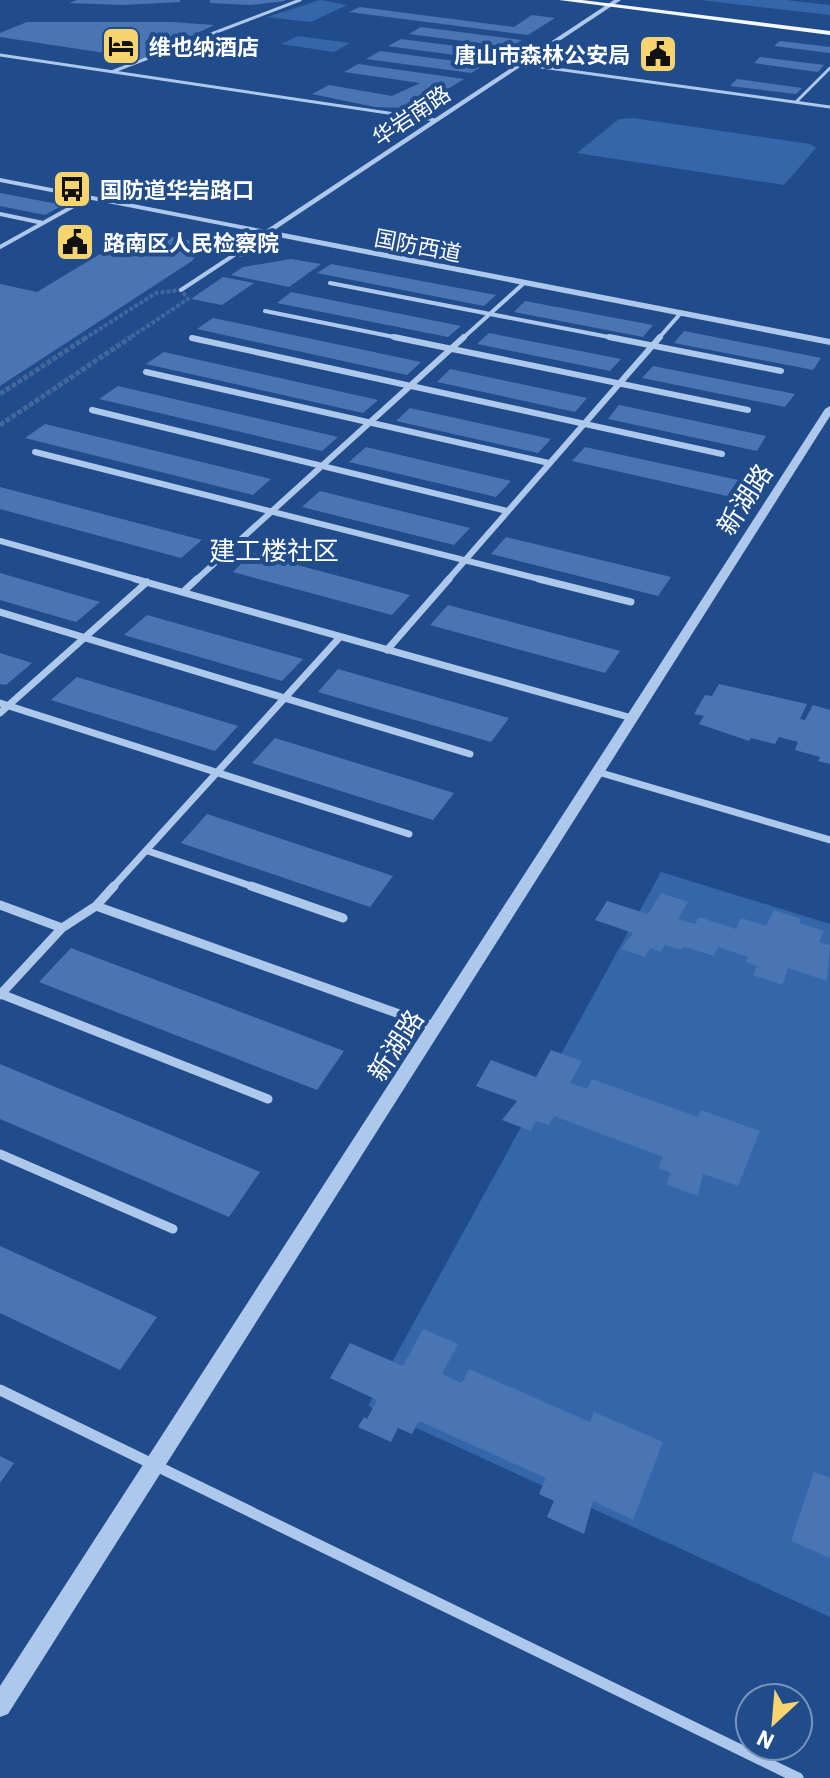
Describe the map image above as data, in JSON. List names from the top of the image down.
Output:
{
  "streets": {
    "street": ["华岩南路", "国防西道", "新湖路"]
  },
  "crossings": [
    ["华岩南路", "国防西道"]
  ],
  "districts": ["建工楼社区"],
  "places": {
    "hotel": ["维也纳酒店"],
    "public building": ["唐山市森林公安局", "路南区人民检察院"],
    "bus stop": ["国防道华岩路口"]
  },
  "north": "bottom left"
}
